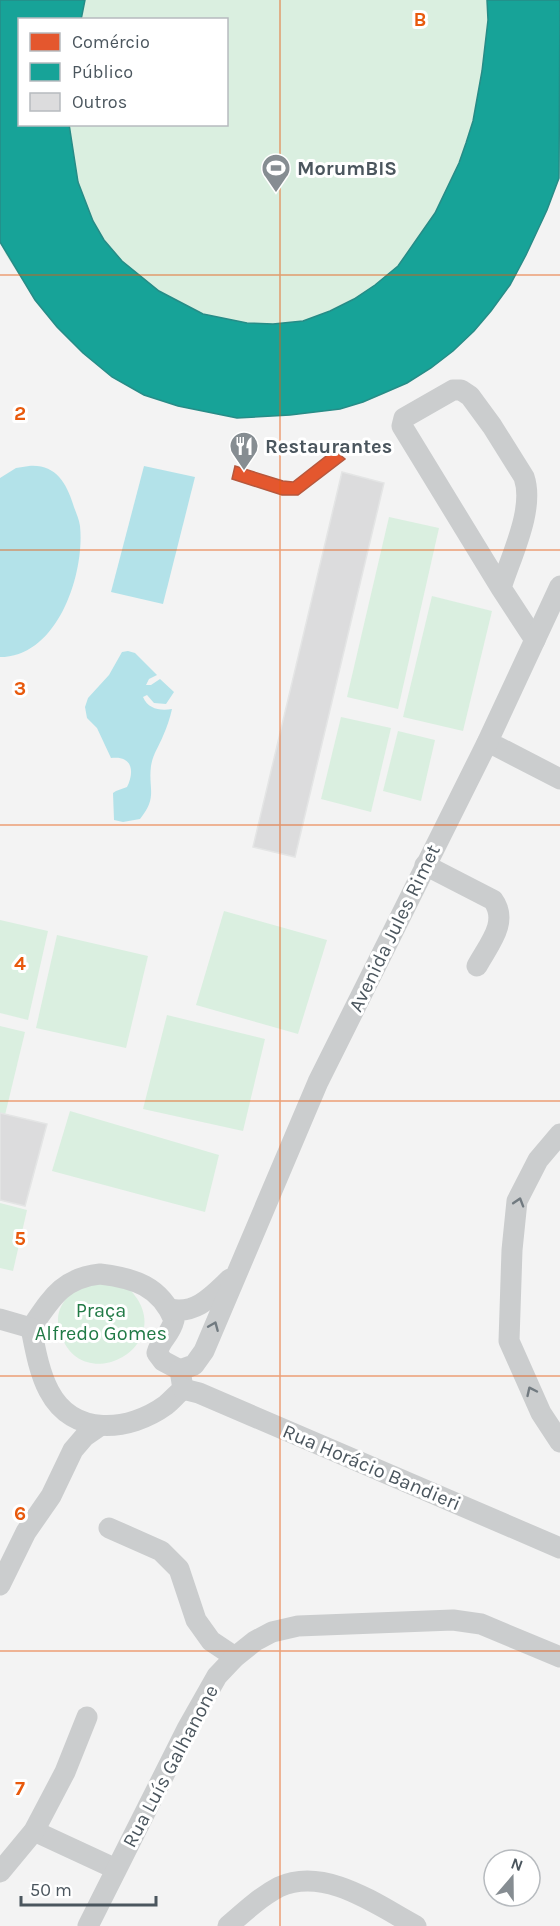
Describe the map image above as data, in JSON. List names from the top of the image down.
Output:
{
  "streets": {
    "street": ["Avenida Jules Rimet", "Rua Horácio Bandieri", "Rua Luís Galhanone"]
  },
  "crossings": [
    ["Avenida Jules Rimet", "Rua Horácio Bandieri"]
  ],
  "parks": ["Praça Alfredo Gomes"],
  "places": {
    "sports": ["MorumBIS"],
    "restaurant": ["Restaurantes"]
  },
  "legend": ["Comércio", "Público", "Outros"],
  "scale_bar": "50 m",
  "north": "top",
  "grid": {
    "columns": ["B"],
    "rows": [
      "2",
      "3",
      "4",
      "5",
      "6",
      "7"
    ]
  }
}
